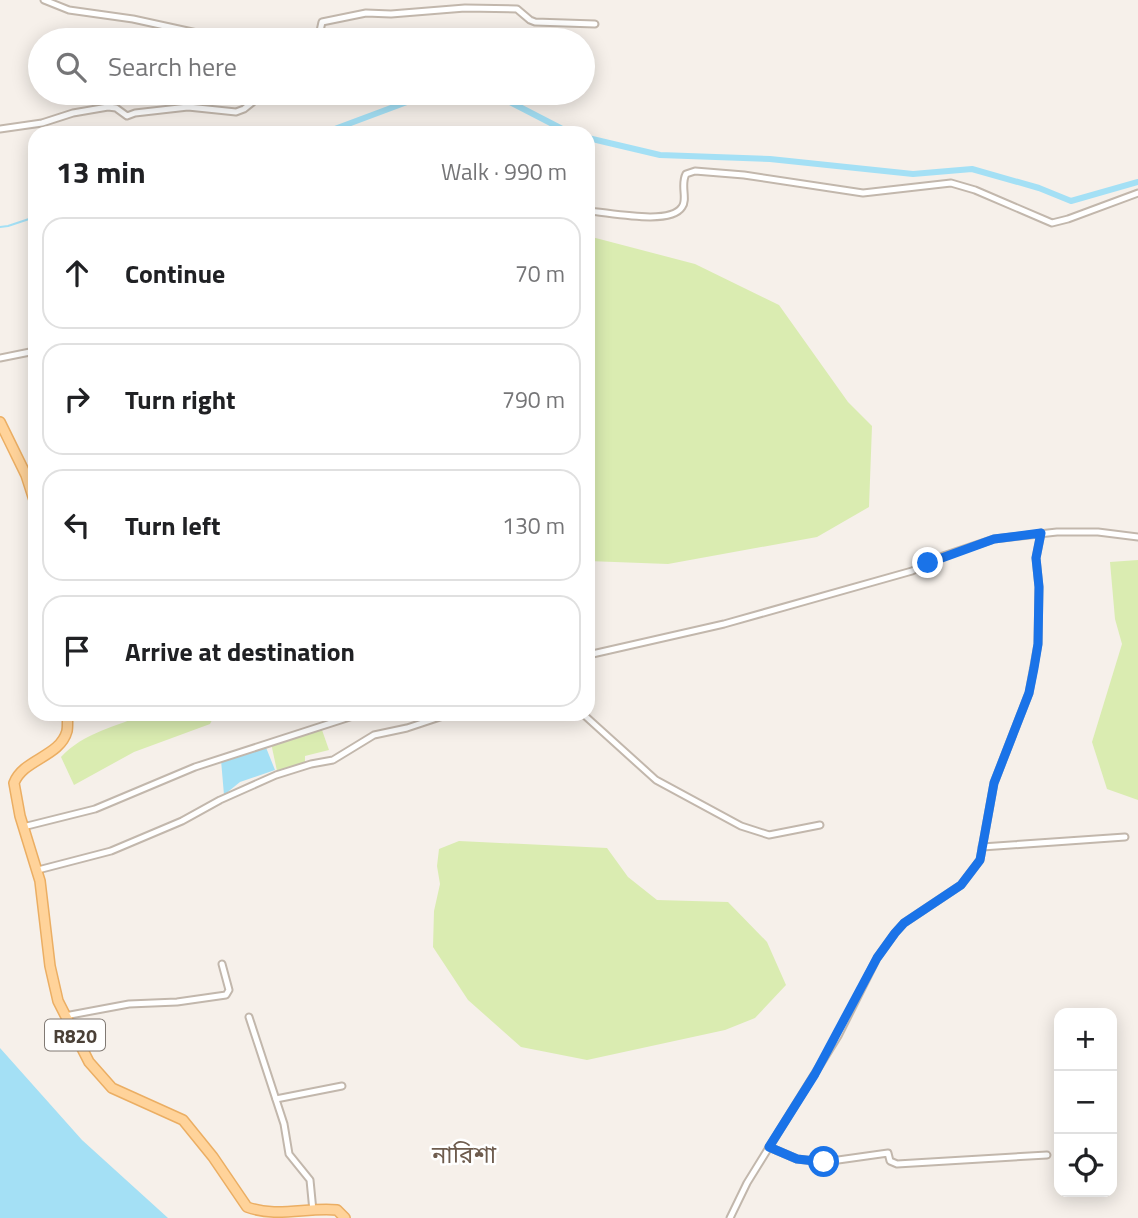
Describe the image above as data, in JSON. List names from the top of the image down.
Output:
{
  "streets": {
    "main road": ["R820"]
  },
  "districts": ["নারিশা"],
  "page": {
    "search": "Search here",
    "heading": ["13 min", "Walk · 990 m"],
    "list": [
      ["Continue", "70 m"],
      ["Turn right", "790 m"],
      ["Turn left", "130 m"],
      "Arrive at destination"
    ],
    "map_buttons": ["+", "−"]
  }
}
